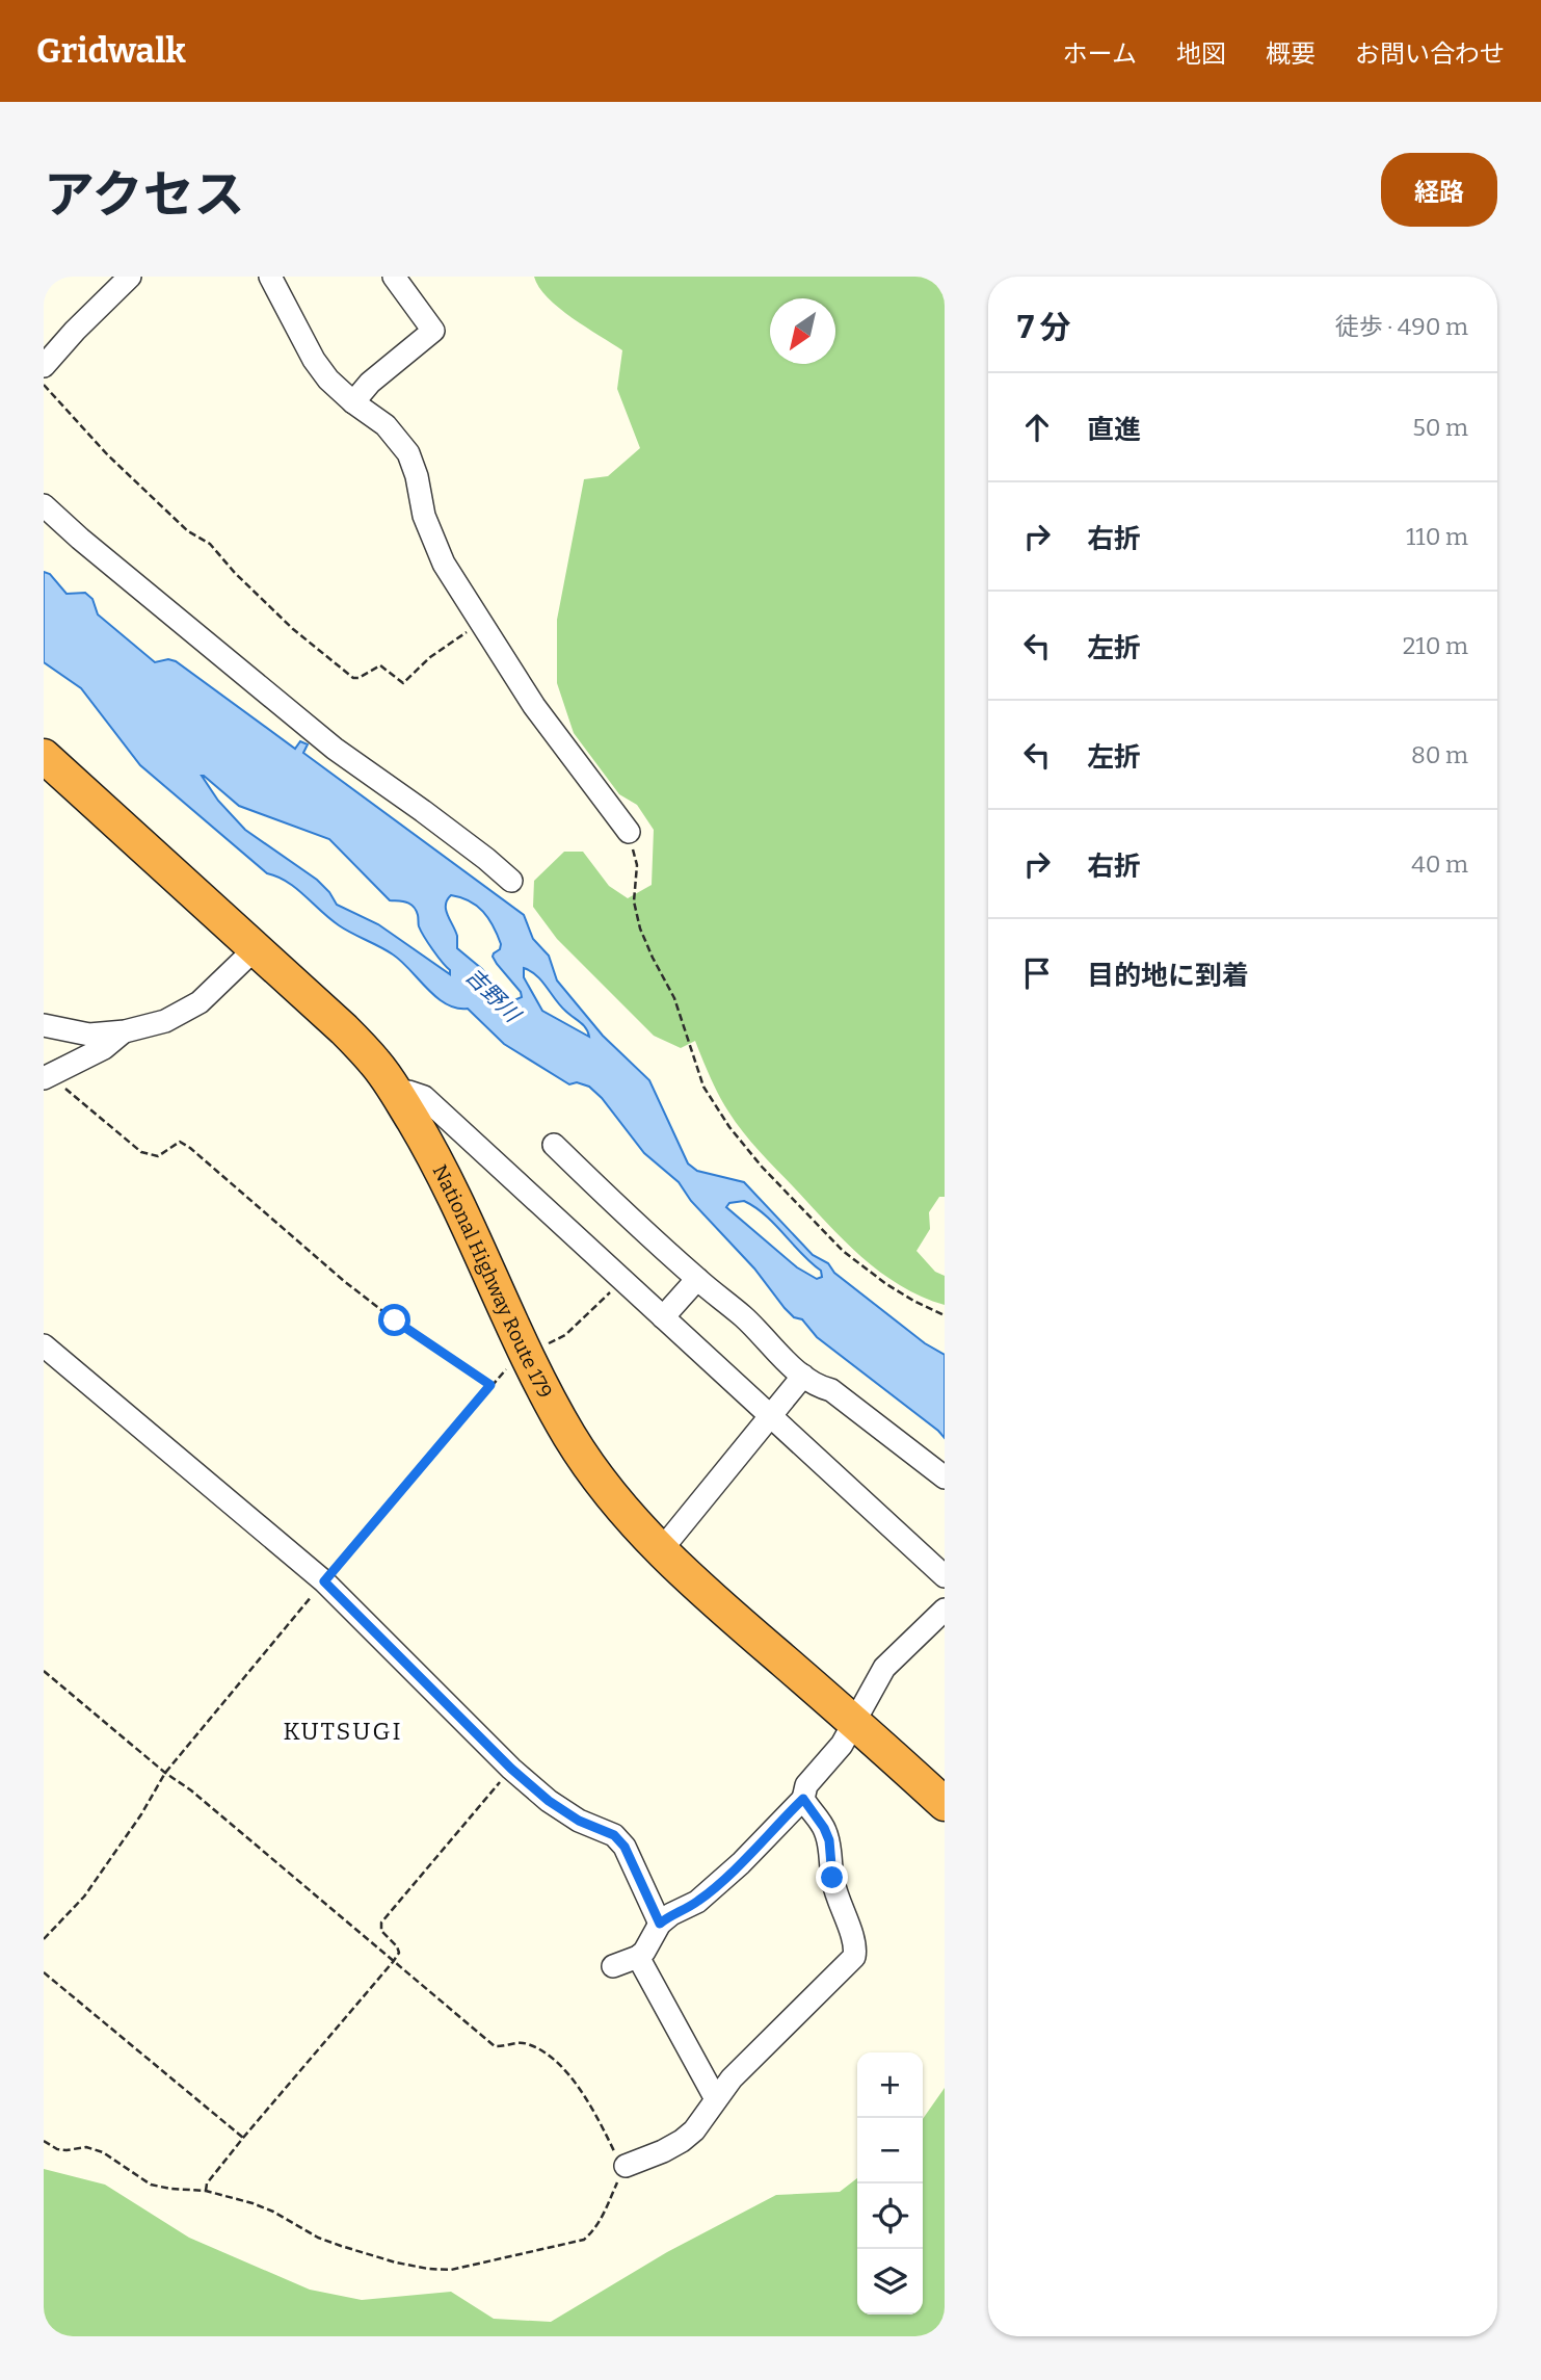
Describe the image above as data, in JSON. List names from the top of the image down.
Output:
{
  "streets": {
    "highway": ["National Highway Route 179"]
  },
  "districts": ["KUTSUGI"],
  "water": ["吉野川"],
  "north": "bottom left",
  "page": {
    "header": "Gridwalk",
    "nav": [
      "ホーム",
      "地図",
      "概要",
      "お問い合わせ"
    ],
    "title": "アクセス",
    "buttons": "経路",
    "heading": ["7 分", "徒歩 · 490 m"],
    "list": [
      ["直進", "50 m"],
      ["右折", "110 m"],
      ["左折", "210 m"],
      ["左折", "80 m"],
      ["右折", "40 m"],
      "目的地に到着"
    ],
    "map_buttons": ["+", "−"]
  }
}
